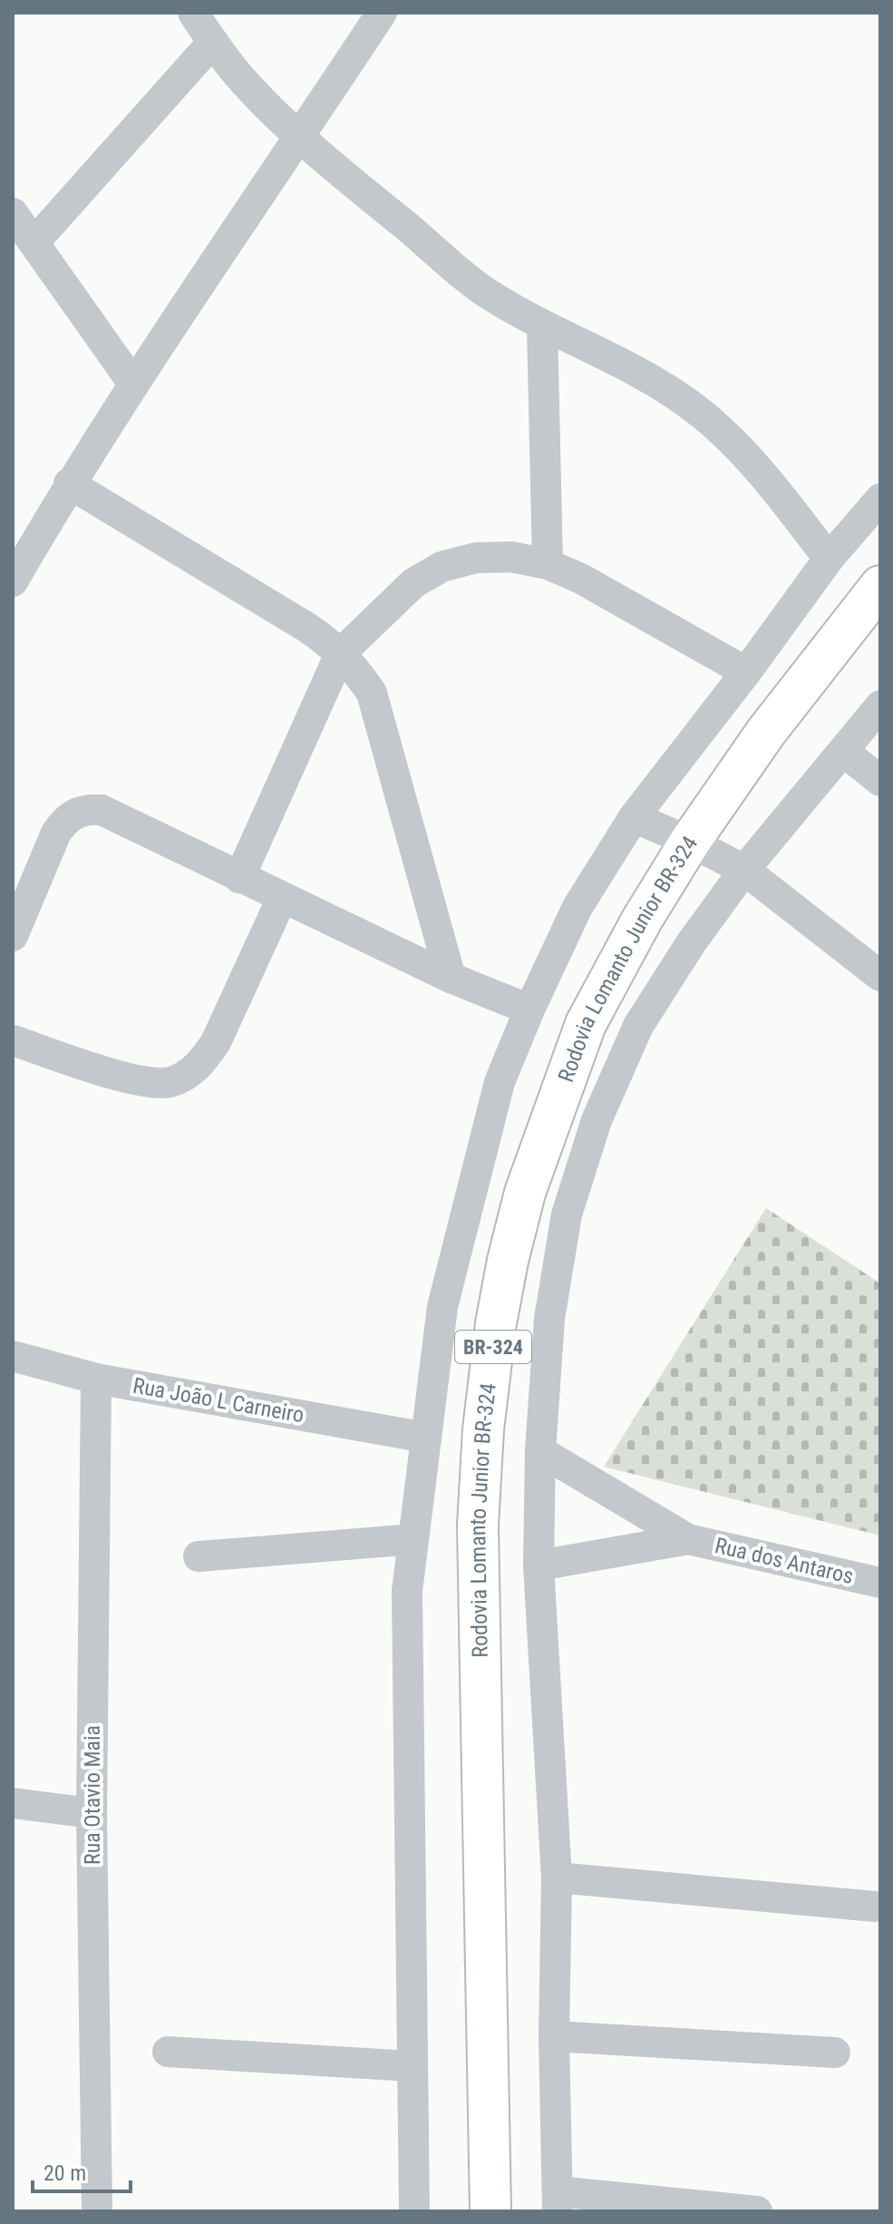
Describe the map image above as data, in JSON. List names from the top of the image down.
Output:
{
  "streets": {
    "highway": ["Rodovia Lomanto Junior BR-324", "BR-324"],
    "street": ["Rua João L Carneiro", "Rua dos Antaros", "Rua Otavio Maia"]
  },
  "crossings": [
    ["Rua João L Carneiro", "Rua Otavio Maia"]
  ],
  "scale_bar": "20 m"
}
